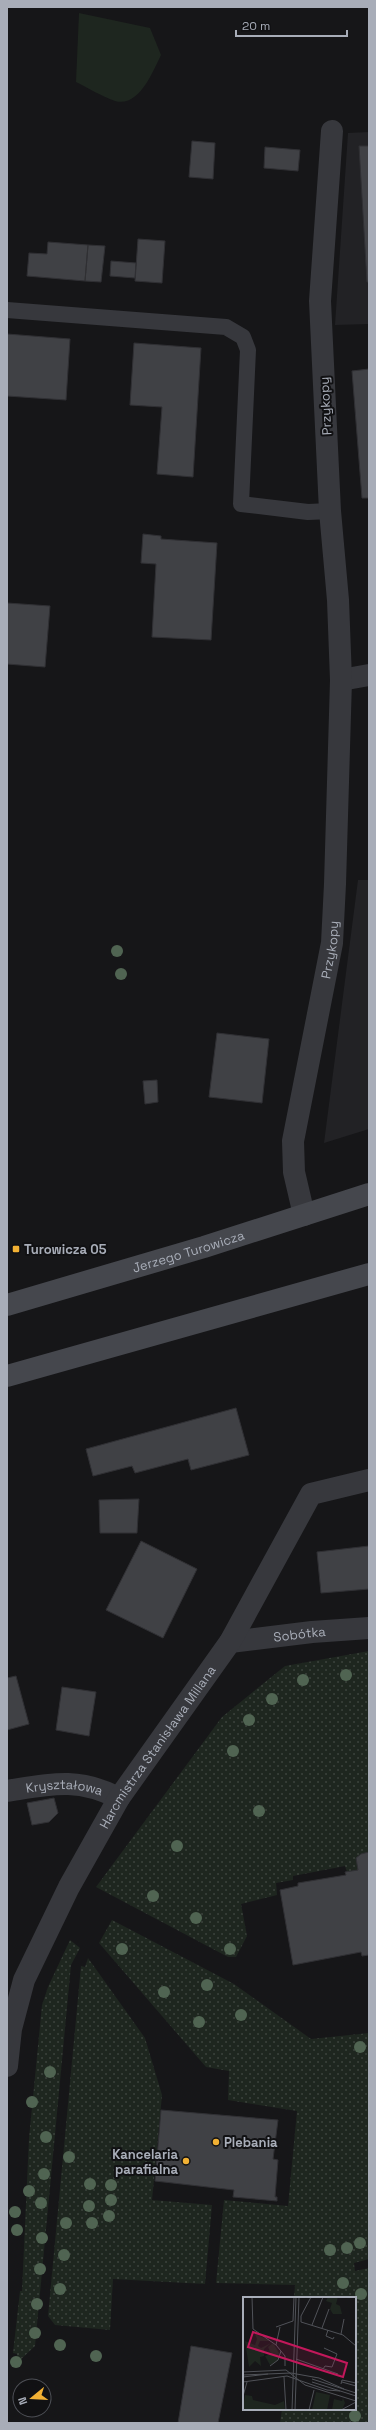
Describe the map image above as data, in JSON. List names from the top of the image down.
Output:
{
  "streets": {
    "main road": ["Jerzego Turowicza"],
    "street": [
      "Przykopy",
      "Sobótka",
      "Harcmistrza Stanisława Millana",
      "Kryształowa"
    ]
  },
  "crossings": [
    ["Przykopy", "Jerzego Turowicza"],
    ["Sobótka", "Harcmistrza Stanisława Millana"],
    ["Harcmistrza Stanisława Millana", "Kryształowa"]
  ],
  "places": {
    "transit": ["Turowicza 05"],
    "other": ["Plebania", "Kancelaria parafialna"]
  },
  "scale_bar": "20 m",
  "north": "left"
}
